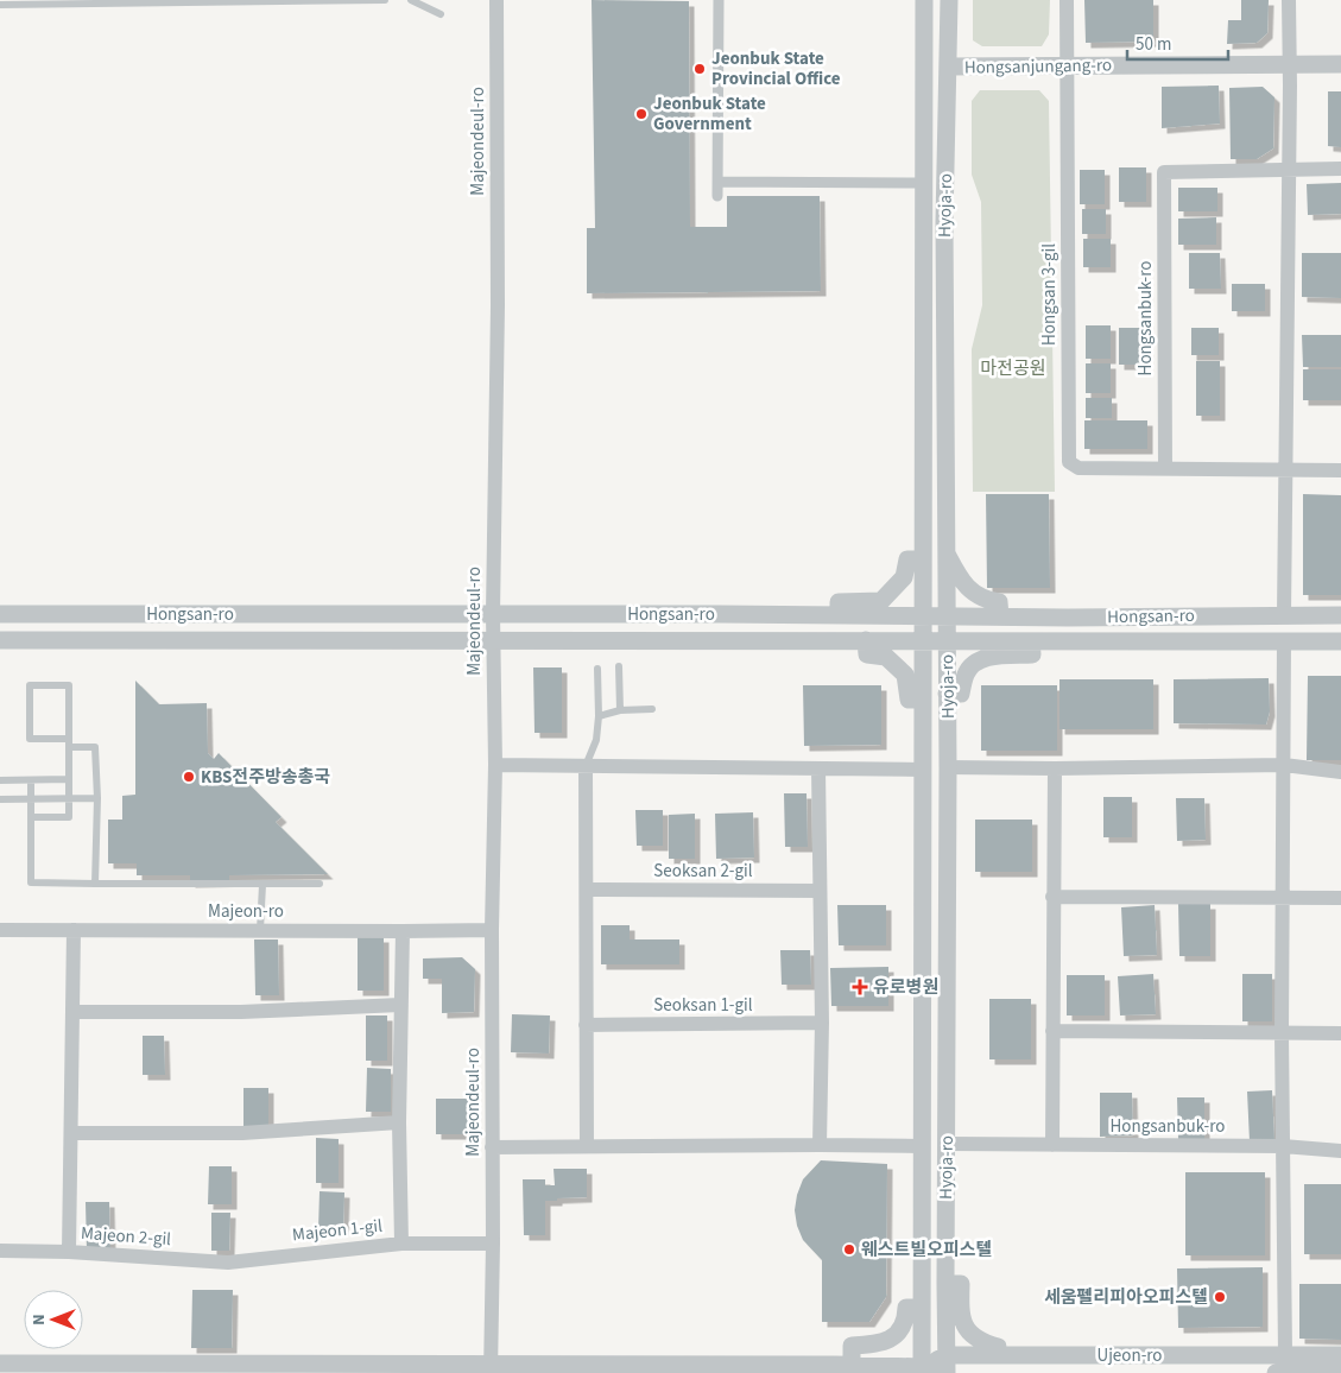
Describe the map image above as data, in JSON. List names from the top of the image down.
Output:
{
  "streets": {
    "street": [
      "Hongsanjungang-ro",
      "Majeondeul-ro",
      "Hyoja-ro",
      "Hongsan 3-gil",
      "Hongsanbuk-ro",
      "Hongsan-ro",
      "Seoksan 2-gil",
      "Majeon-ro",
      "Seoksan 1-gil",
      "Majeon 1-gil",
      "Majeon 2-gil",
      "Ujeon-ro"
    ]
  },
  "crossings": [
    ["Hongsanjungang-ro", "Hyoja-ro"],
    ["Hongsanjungang-ro", "Hongsan 3-gil"],
    ["Majeondeul-ro", "Hongsan-ro"],
    ["Majeondeul-ro", "Majeon-ro"],
    ["Majeondeul-ro", "Ujeon-ro"],
    ["Hyoja-ro", "Hongsanbuk-ro"],
    ["Hyoja-ro", "Hongsan-ro"],
    ["Hyoja-ro", "Ujeon-ro"],
    ["Hongsan 3-gil", "Hongsanbuk-ro"],
    ["Majeon-ro", "Majeon 1-gil"],
    ["Majeon-ro", "Majeon 2-gil"],
    ["Majeon 1-gil", "Majeon 2-gil"]
  ],
  "parks": ["마전공원"],
  "places": {
    "other": [
      "Jeonbuk State Provincial Office",
      "Jeonbuk State Government",
      "KBS전주방송총국",
      "웨스트빌오피스텔",
      "세움펠리피아오피스텔"
    ],
    "health": ["유로병원"]
  },
  "scale_bar": "50 m",
  "north": "left"
}
